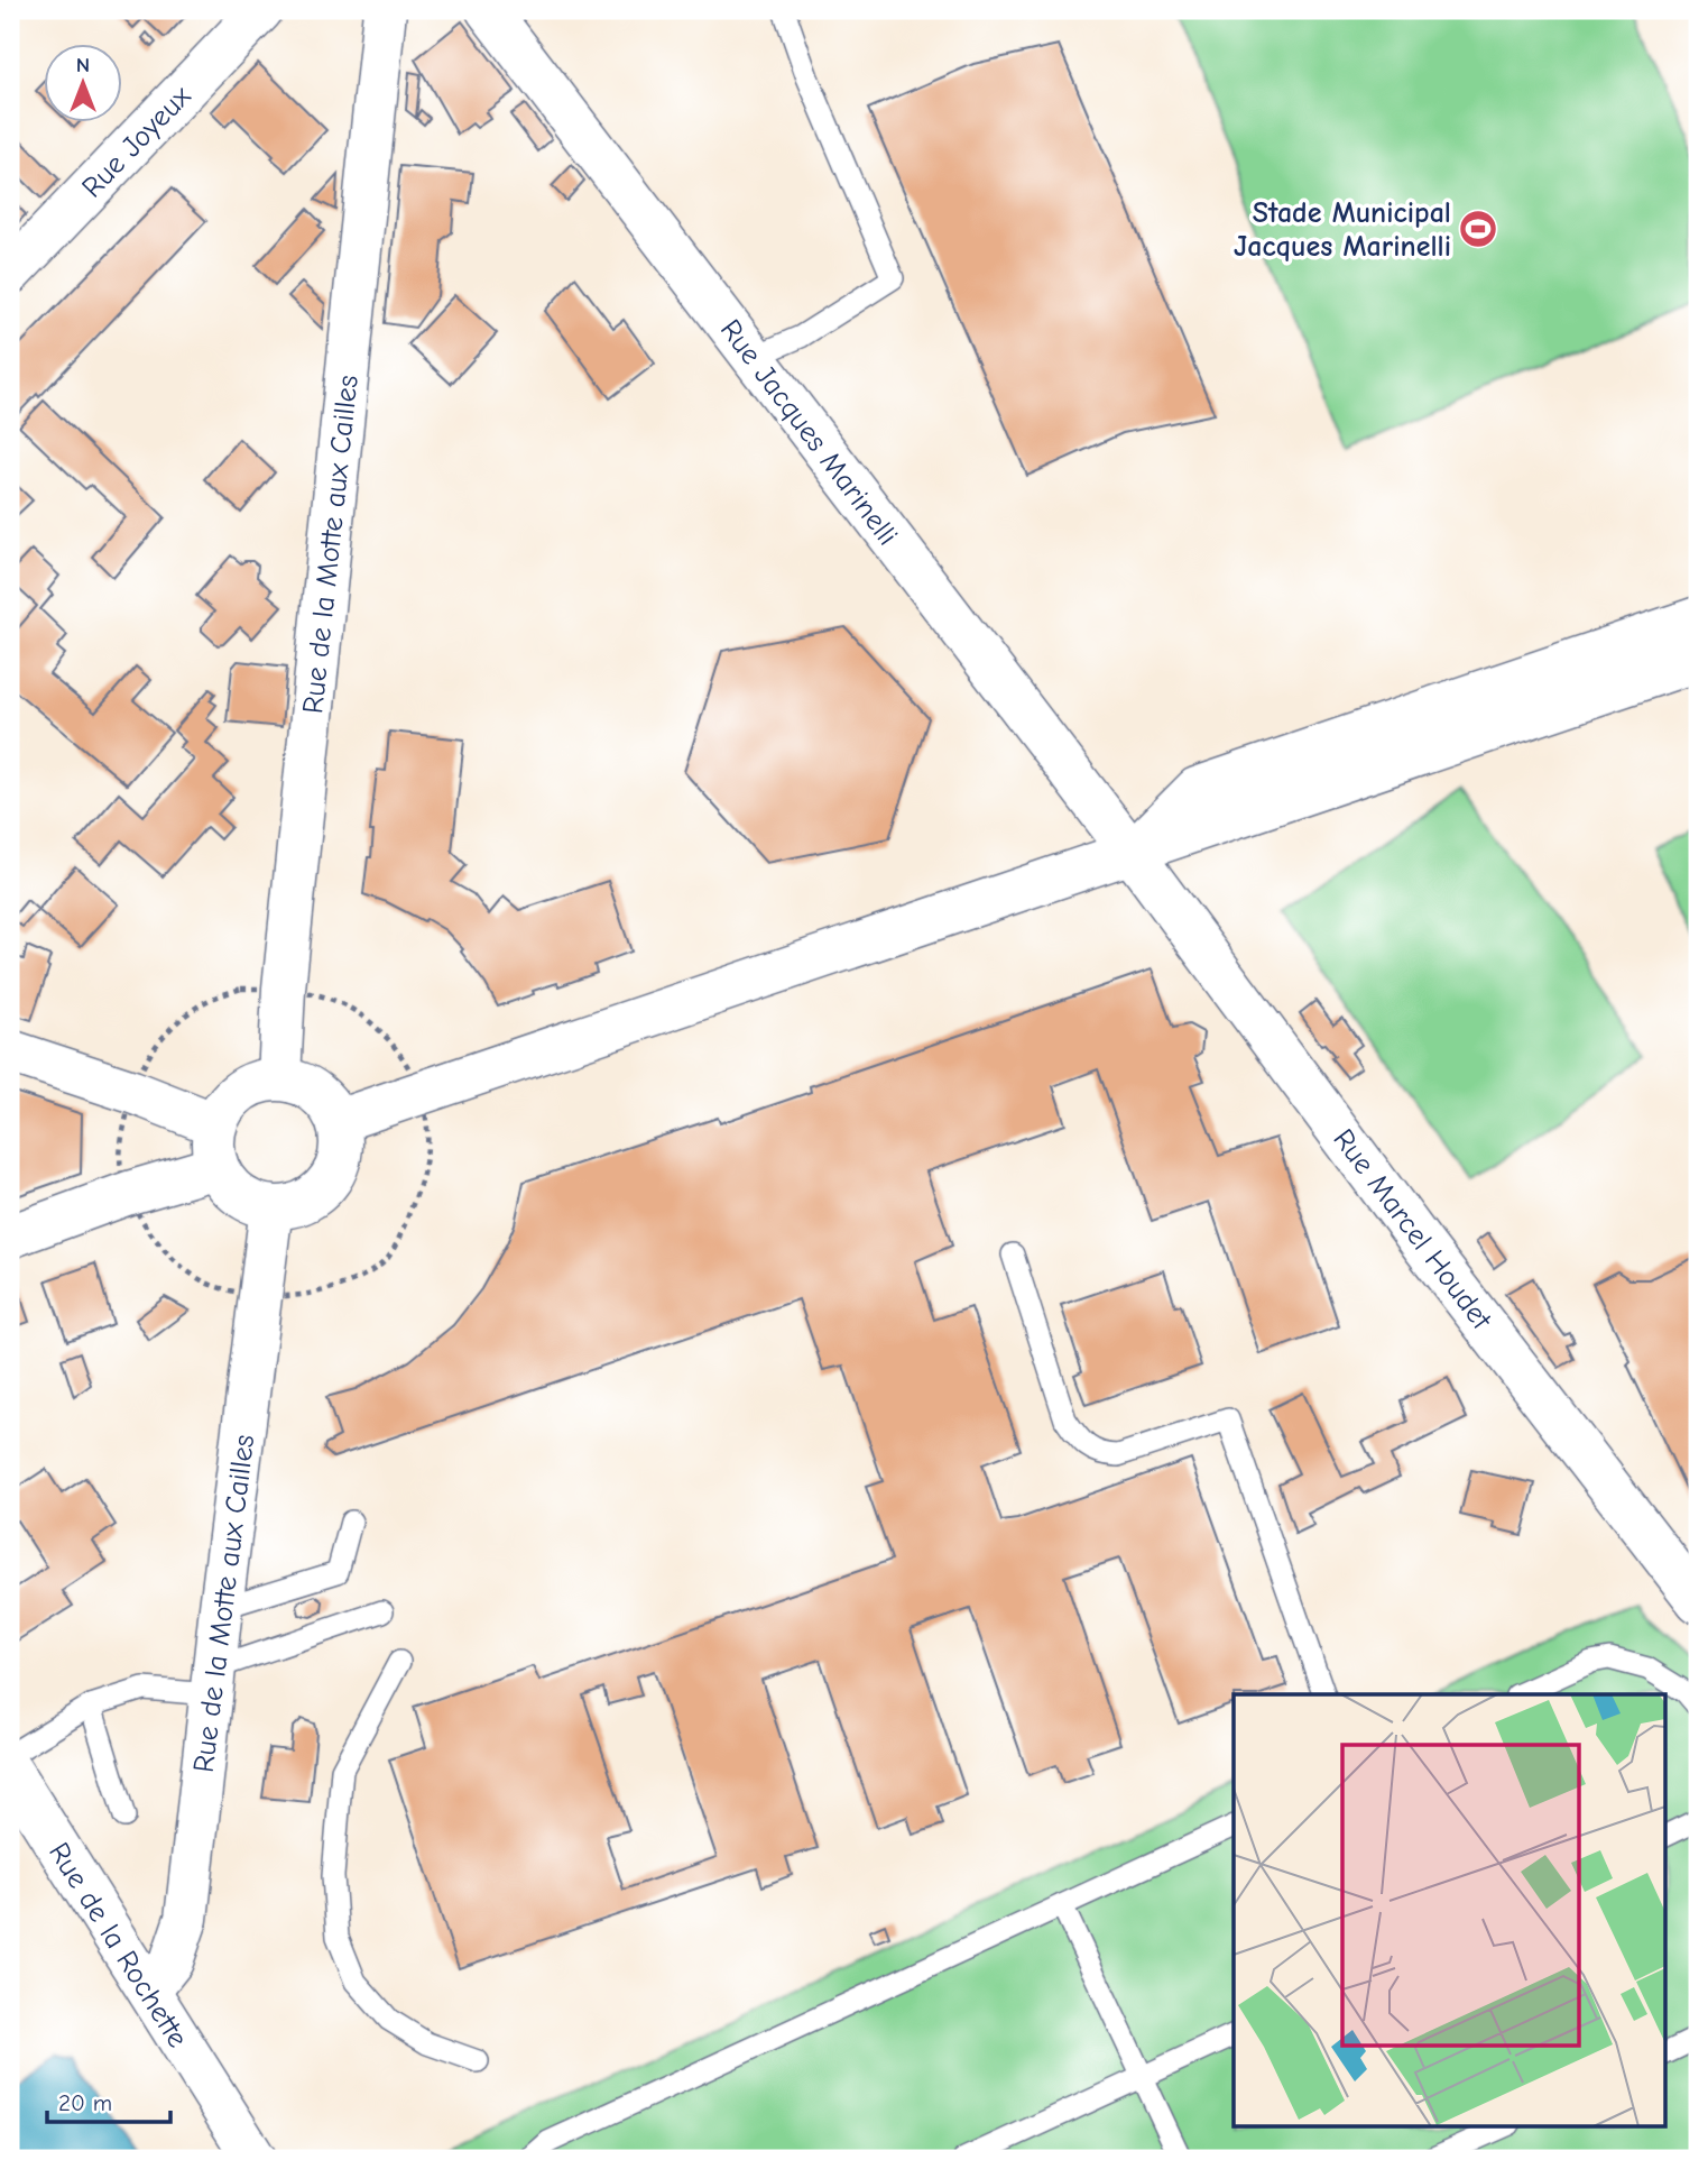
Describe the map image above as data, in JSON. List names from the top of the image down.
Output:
{
  "streets": {
    "street": [
      "Rue Joyeux",
      "Rue Jacques Marinelli",
      "Rue de la Motte aux Cailles",
      "Rue Marcel Houdet",
      "Rue de la Rochette"
    ]
  },
  "crossings": [
    ["Rue Jacques Marinelli", "Rue Marcel Houdet"],
    ["Rue de la Motte aux Cailles", "Rue de la Rochette"]
  ],
  "places": {
    "sports": ["Stade Municipal Jacques Marinelli"]
  },
  "scale_bar": "20 m",
  "north": "top"
}
